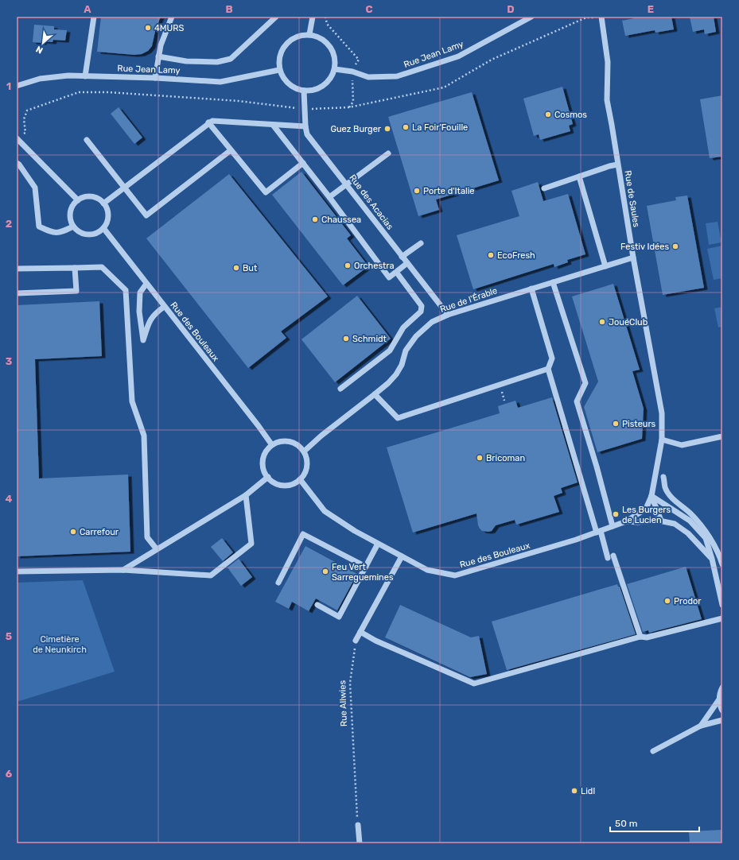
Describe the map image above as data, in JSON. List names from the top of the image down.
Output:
{
  "streets": {
    "street": [
      "Rue Jean Lamy",
      "Rue de Saules",
      "Rue des Acacias",
      "Rue de l'Érable",
      "Rue des Bouleaux"
    ],
    "path": ["Rue Allwies"]
  },
  "crossings": [
    ["Rue Jean Lamy", "Rue des Acacias"],
    ["Rue de Saules", "Rue de l'Érable"],
    ["Rue de Saules", "Rue des Bouleaux"],
    ["Rue des Acacias", "Rue de l'Érable"],
    ["Rue de l'Érable", "Rue des Bouleaux"]
  ],
  "parks": ["Cimetière de Neunkirch"],
  "places": [
    "4MURS",
    "Cosmos",
    "La Foir'Fouille",
    "Guez Burger",
    "Porte d'Italie",
    "Chaussea",
    "Festiv Idées",
    "EcoFresh",
    "Orchestra",
    "But",
    "JouéClub",
    "Schmidt",
    "Pisteurs",
    "Bricoman",
    "Les Burgers de Lucien",
    "Carrefour",
    "Feu Vert Sarreguemines",
    "Prodor",
    "Lidl"
  ],
  "scale_bar": "50 m",
  "north": "bottom left",
  "grid": {
    "columns": [
      "A",
      "B",
      "C",
      "D",
      "E"
    ],
    "rows": [
      "1",
      "2",
      "3",
      "4",
      "5",
      "6"
    ]
  }
}
